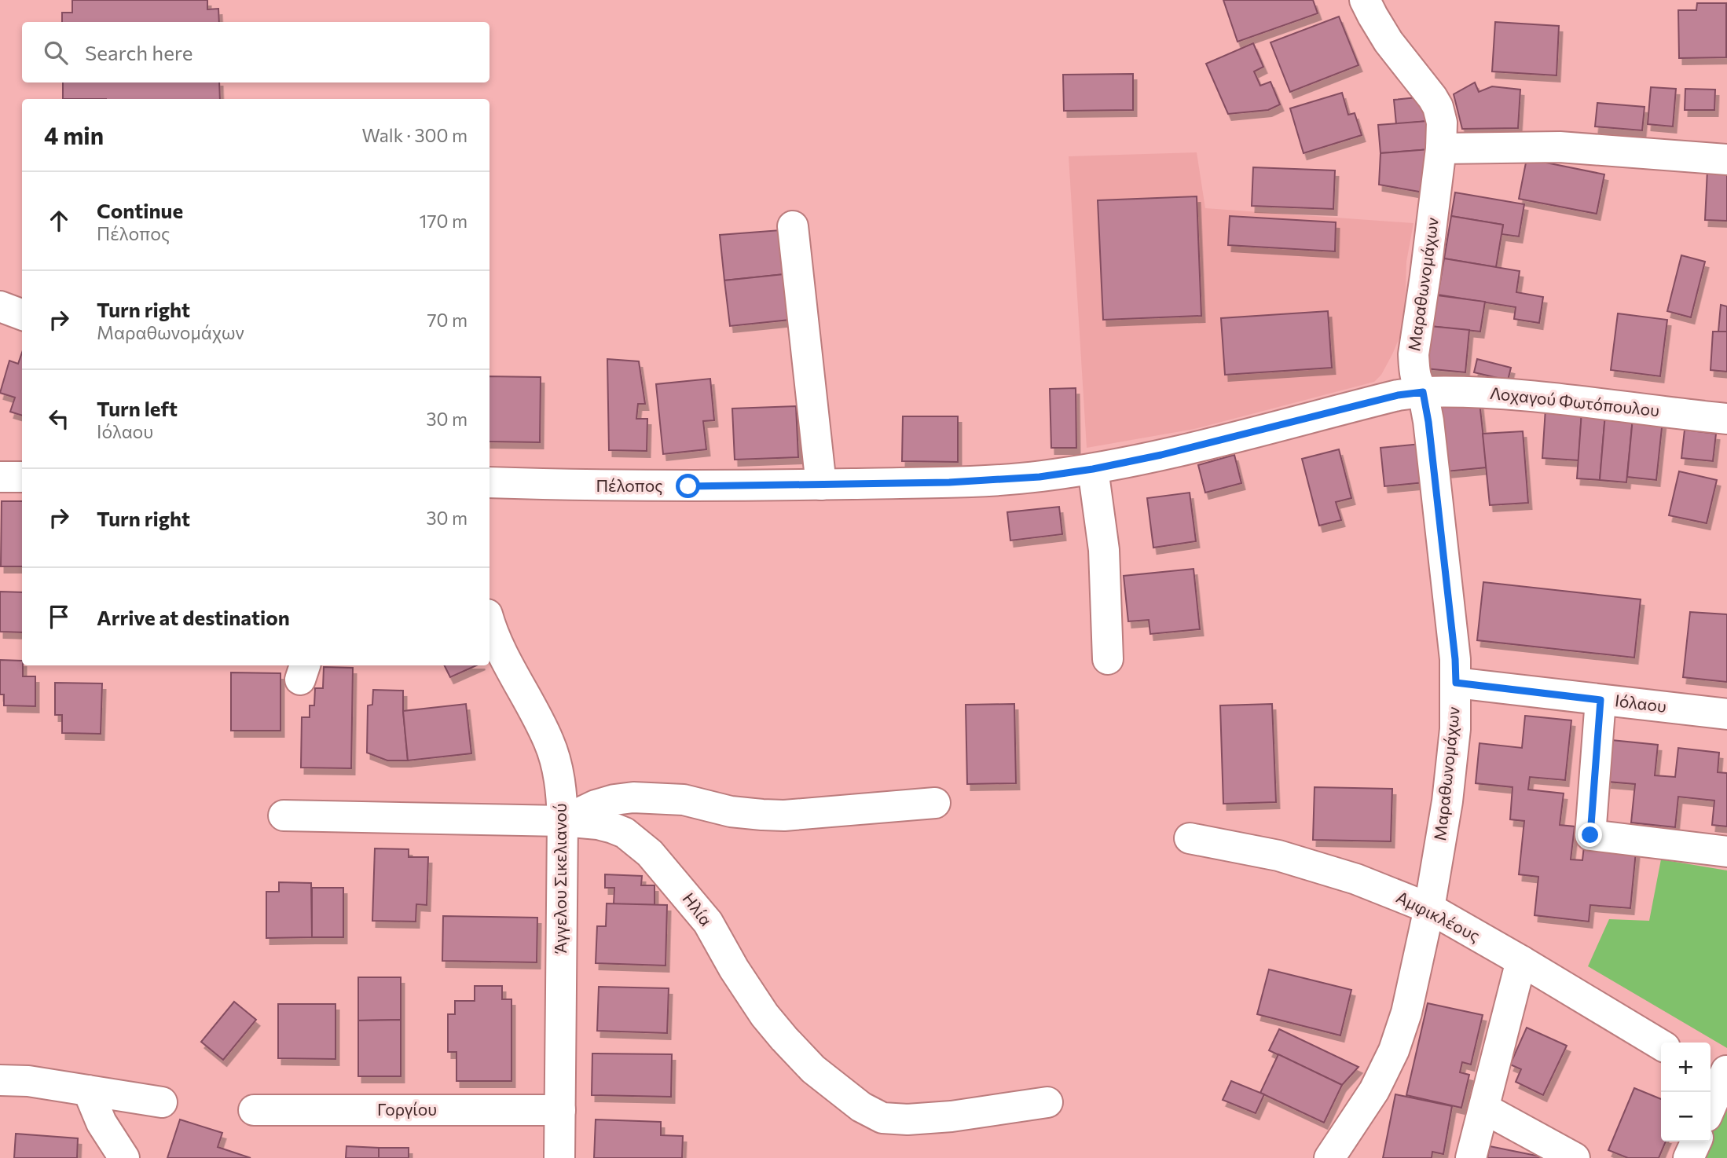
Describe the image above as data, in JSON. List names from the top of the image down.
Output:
{
  "streets": {
    "street": [
      "Μαραθωνομάχων",
      "Λοχαγού Φωτόπουλου",
      "Πέλοπος",
      "Ιόλαου",
      "Άγγελου Σικελιανού",
      "Ηλία",
      "Αμφικλέους",
      "Γοργίου"
    ]
  },
  "crossings": [
    ["Μαραθωνομάχων", "Λοχαγού Φωτόπουλου"],
    ["Μαραθωνομάχων", "Πέλοπος"],
    ["Μαραθωνομάχων", "Ιόλαου"],
    ["Μαραθωνομάχων", "Αμφικλέους"],
    ["Λοχαγού Φωτόπουλου", "Πέλοπος"],
    ["Άγγελου Σικελιανού", "Ηλία"],
    ["Άγγελου Σικελιανού", "Γοργίου"]
  ],
  "page": {
    "search": "Search here",
    "heading": ["4 min", "Walk · 300 m"],
    "list": [
      ["Continue", "Πέλοπος", "170 m"],
      ["Turn right", "Μαραθωνομάχων", "70 m"],
      ["Turn left", "Ιόλαου", "30 m"],
      ["Turn right", "30 m"],
      "Arrive at destination"
    ],
    "map_buttons": ["+", "−"]
  }
}
